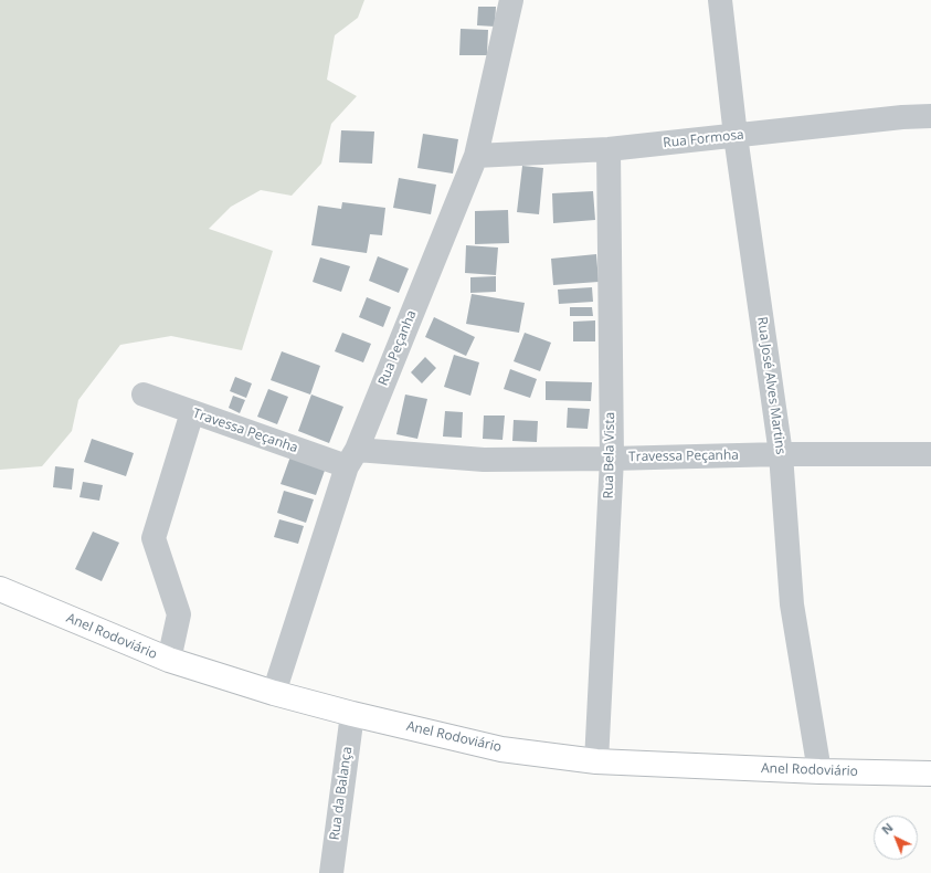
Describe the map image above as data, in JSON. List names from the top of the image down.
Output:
{
  "streets": {
    "main road": ["Anel Rodoviário"],
    "street": [
      "Rua Formosa",
      "Rua Peçanha",
      "Rua José Alves Martins",
      "Travessa Peçanha",
      "Rua Bela Vista",
      "Rua da Balança"
    ]
  },
  "crossings": [
    ["Rua Formosa", "Rua Peçanha"],
    ["Rua Formosa", "Rua José Alves Martins"],
    ["Rua Formosa", "Rua Bela Vista"],
    ["Rua Peçanha", "Travessa Peçanha"],
    ["Rua Peçanha", "Anel Rodoviário"],
    ["Rua José Alves Martins", "Travessa Peçanha"],
    ["Rua José Alves Martins", "Anel Rodoviário"],
    ["Travessa Peçanha", "Rua Bela Vista"],
    ["Rua Bela Vista", "Anel Rodoviário"],
    ["Anel Rodoviário", "Rua da Balança"]
  ],
  "north": "top left"
}
